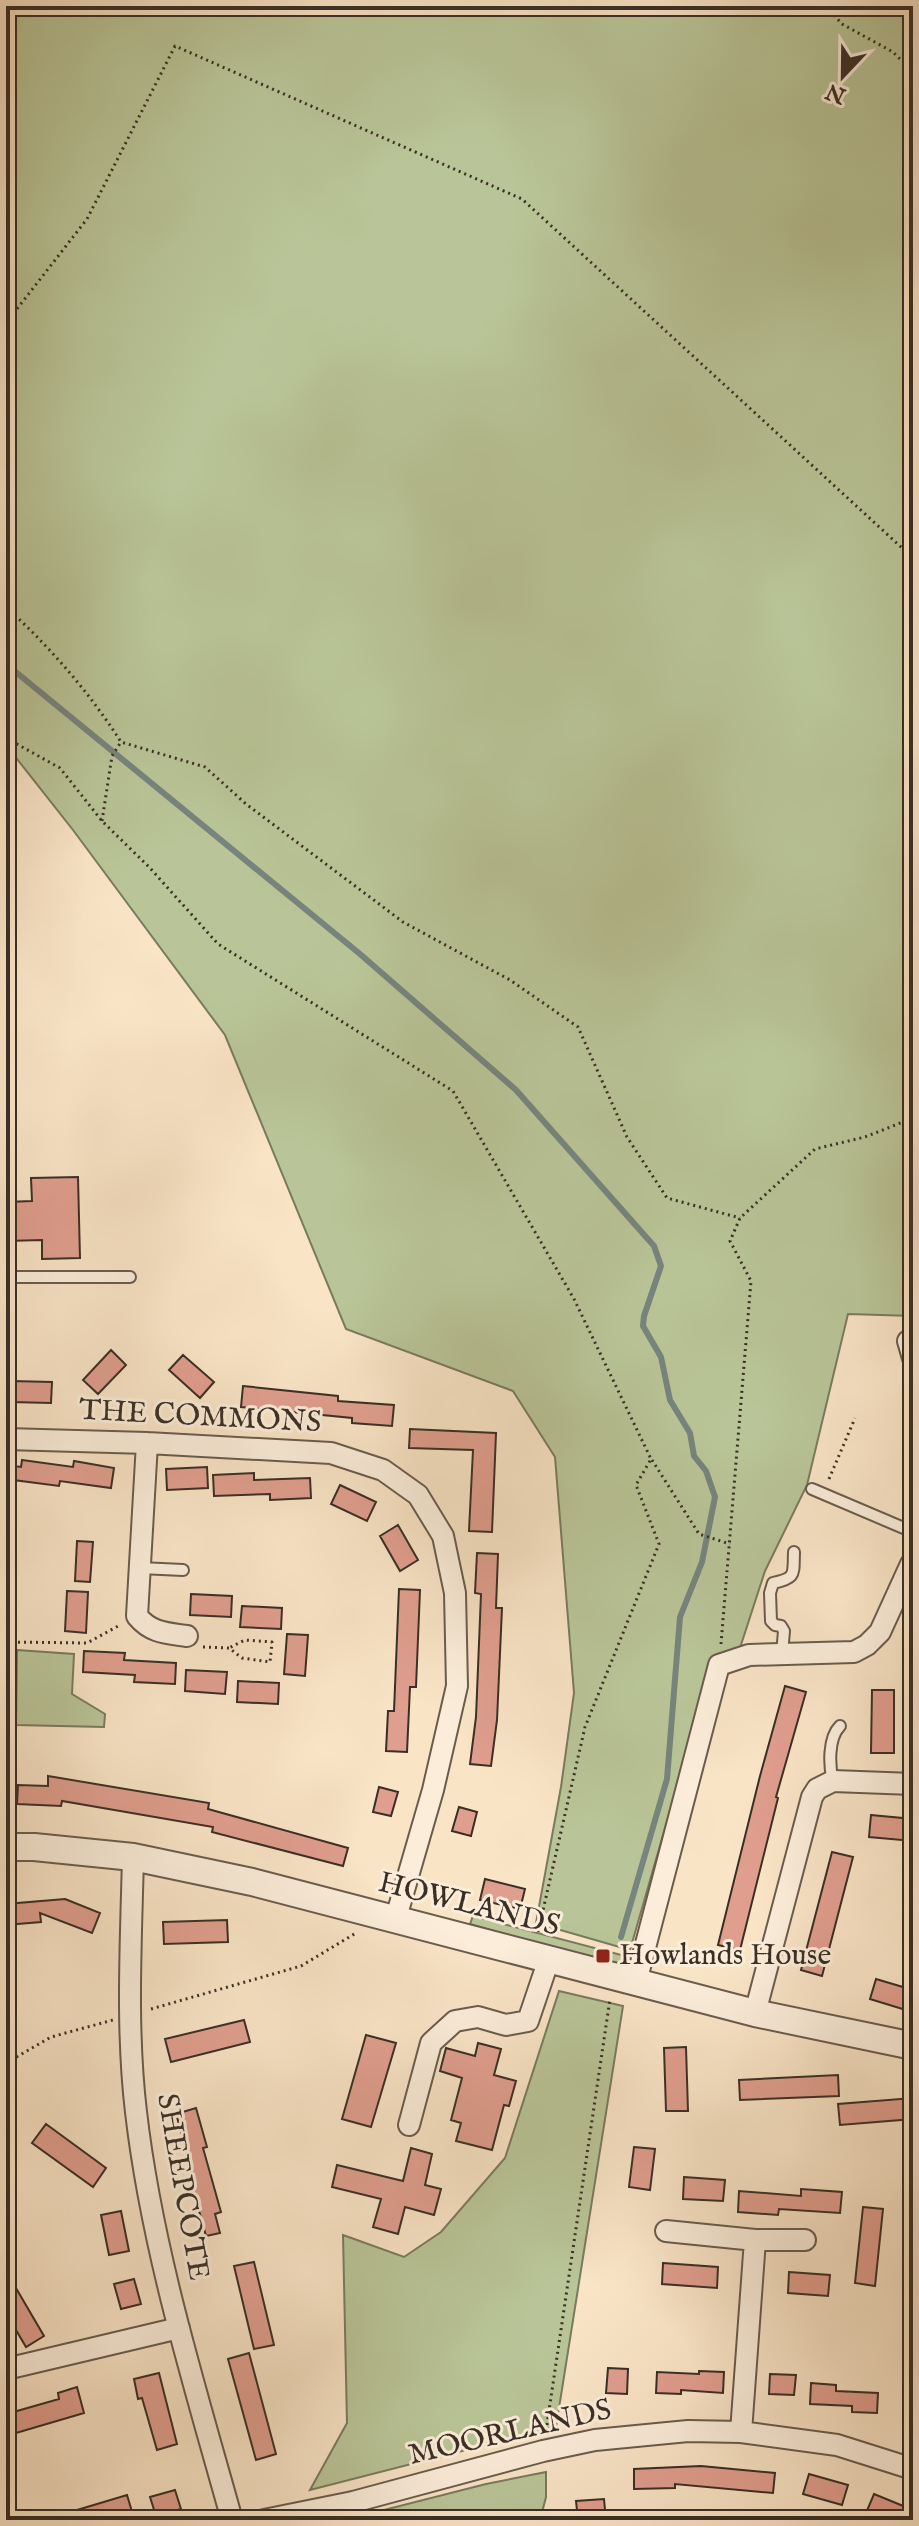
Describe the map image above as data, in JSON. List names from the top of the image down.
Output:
{
  "streets": {
    "street": [
      "THE COMMONS",
      "HOWLANDS",
      "SHEEPCOTE",
      "MOORLANDS"
    ]
  },
  "crossings": [
    ["THE COMMONS", "HOWLANDS"],
    ["HOWLANDS", "SHEEPCOTE"]
  ],
  "places": {
    "transit": ["Howlands House"]
  },
  "north": "bottom"
}
